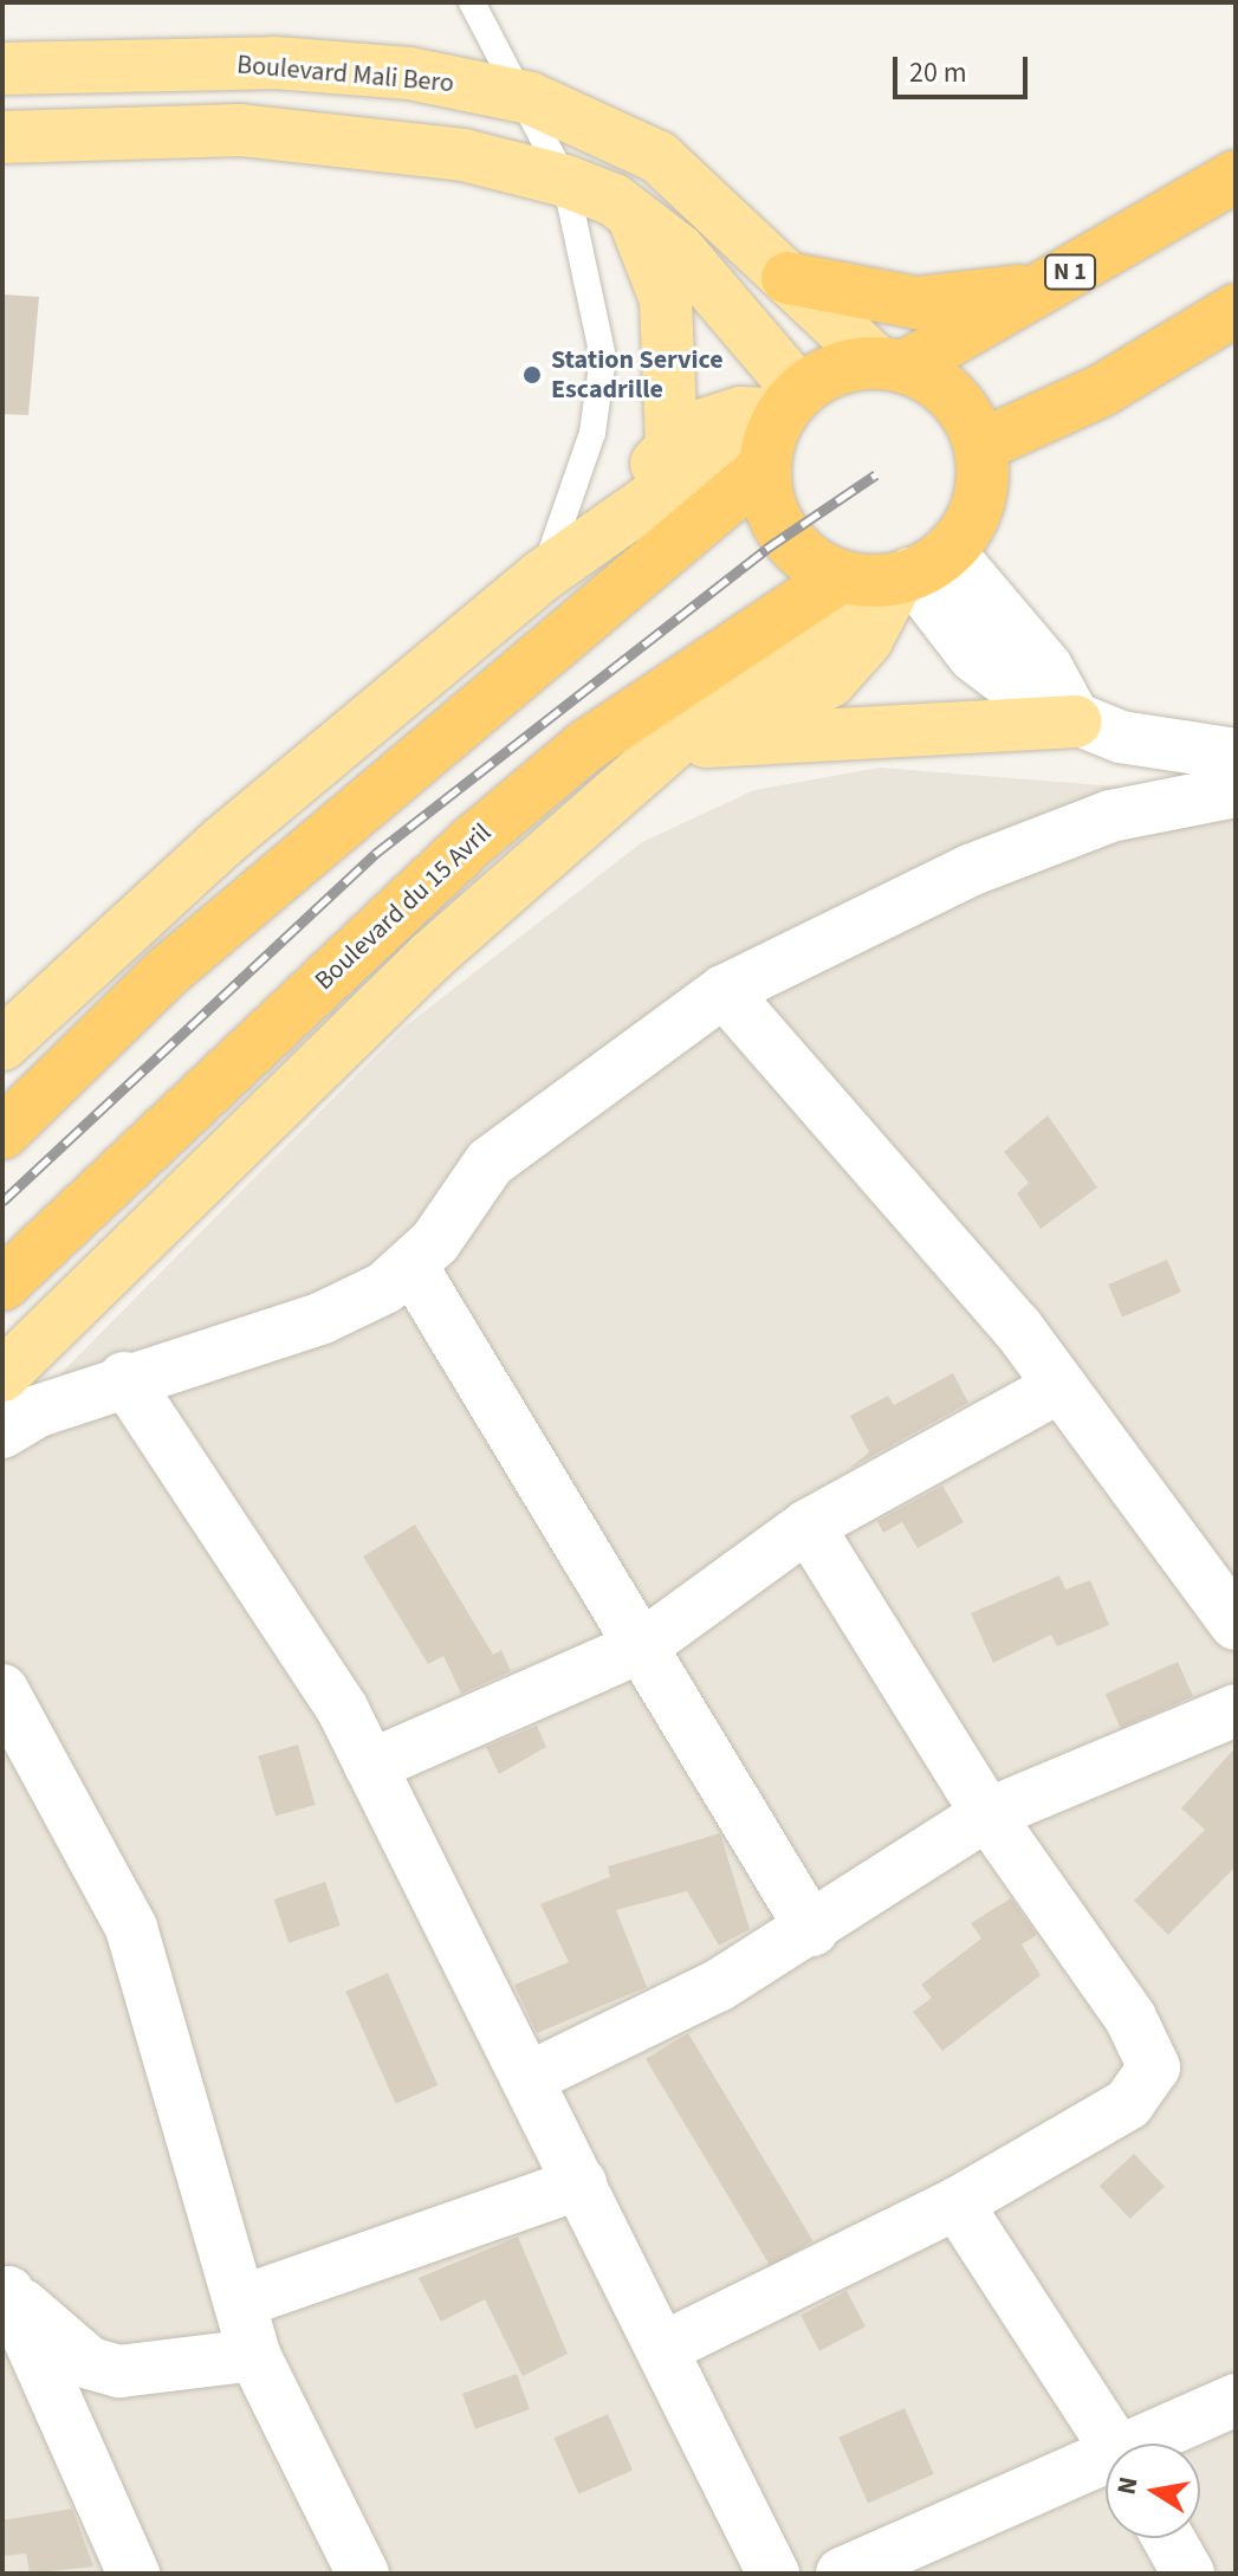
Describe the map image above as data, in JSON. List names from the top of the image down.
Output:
{
  "streets": {
    "highway": ["N 1", "Boulevard du 15 Avril"],
    "main road": ["Boulevard Mali Bero"]
  },
  "crossings": [
    ["Boulevard Mali Bero", "N 1"],
    ["Boulevard Mali Bero", "Boulevard du 15 Avril"],
    ["N 1", "Boulevard du 15 Avril"]
  ],
  "places": ["Station Service Escadrille"],
  "scale_bar": "20 m",
  "north": "left"
}
